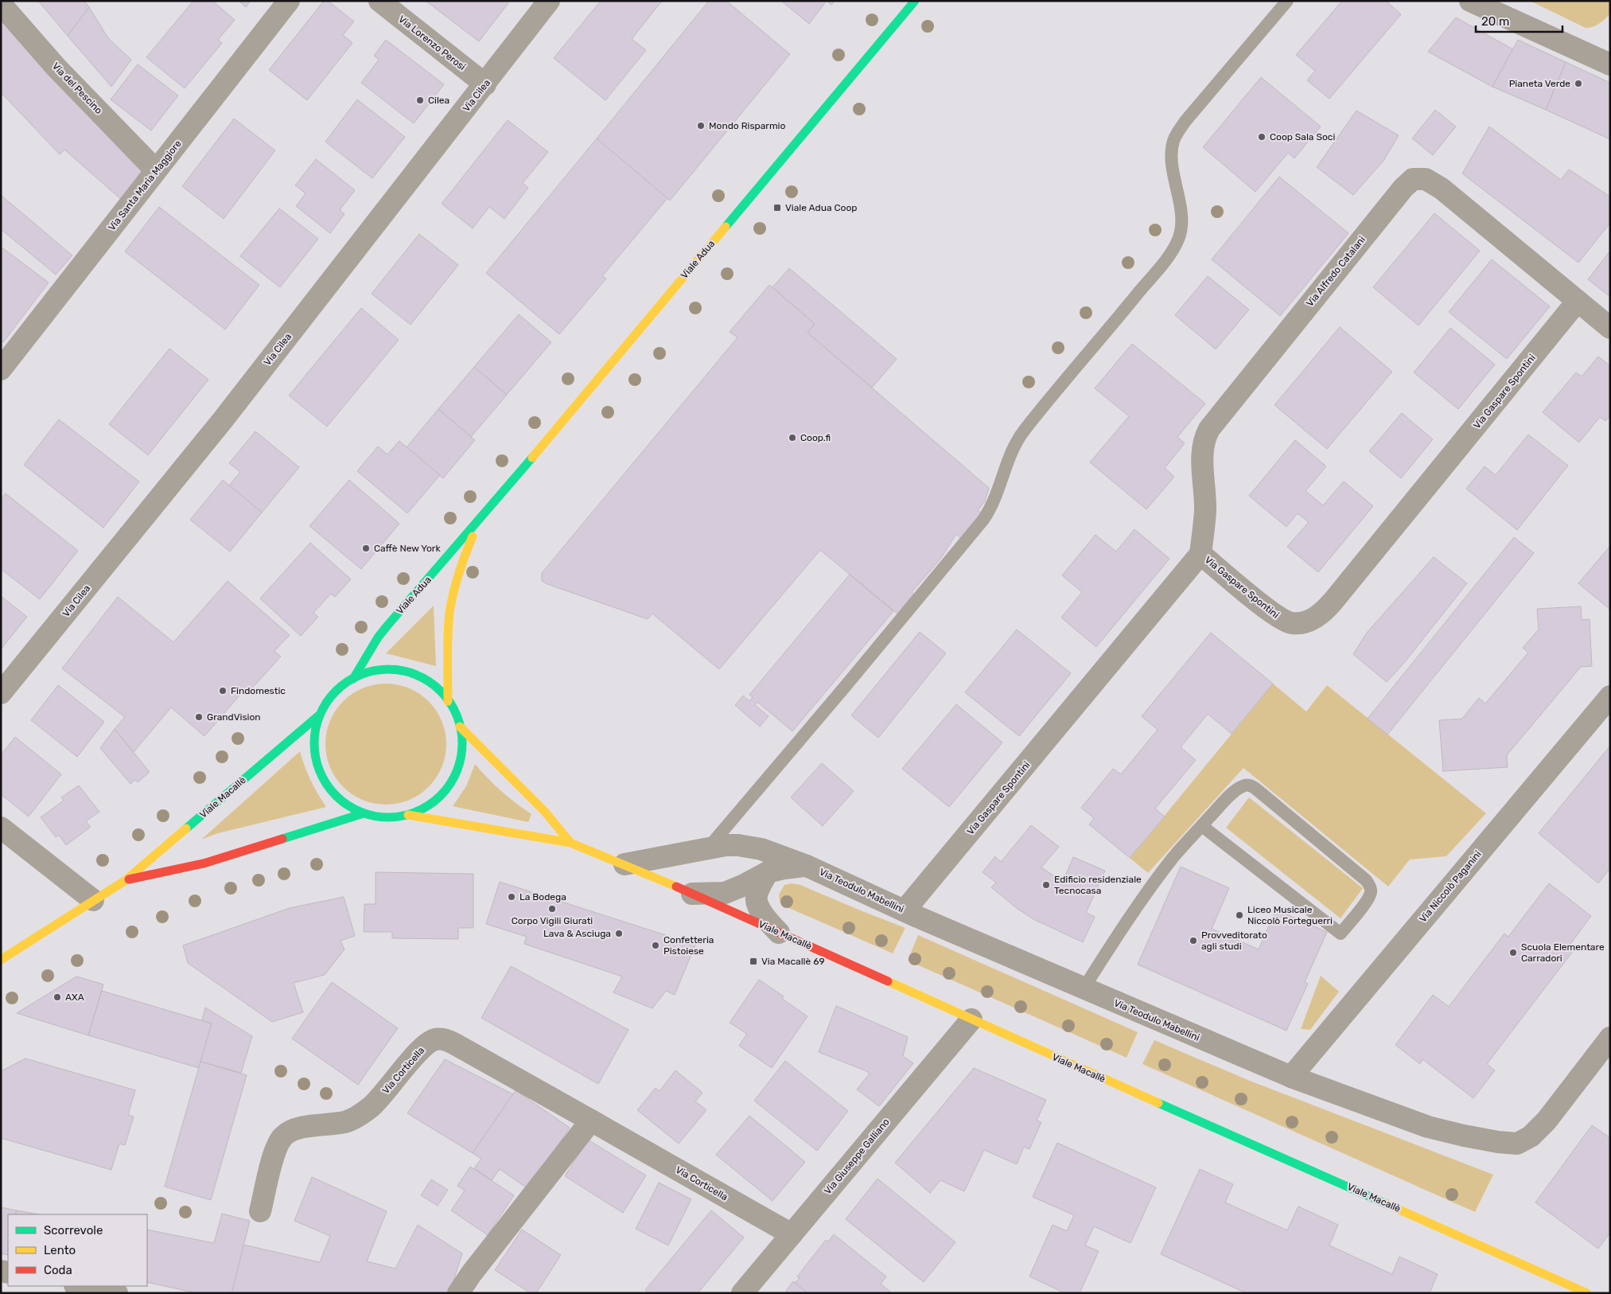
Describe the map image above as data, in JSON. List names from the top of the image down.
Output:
{
  "streets": {
    "main road": ["Viale Adua", "Viale Macallè"],
    "street": [
      "Via Lorenzo Perosi",
      "Via del Pescino",
      "Via Cilea",
      "Via Santa Maria Maggiore",
      "Via Alfredo Catalani",
      "Via Gaspare Spontini",
      "Via Niccolò Paganini",
      "Via Teodulo Mabellini",
      "Via Corticella",
      "Via Giuseppe Galliano"
    ]
  },
  "crossings": [
    ["Via Lorenzo Perosi", "Via Cilea"],
    ["Via del Pescino", "Via Santa Maria Maggiore"],
    ["Via Alfredo Catalani", "Via Gaspare Spontini"],
    ["Via Gaspare Spontini", "Via Teodulo Mabellini"],
    ["Viale Macallè", "Via Teodulo Mabellini"],
    ["Viale Macallè", "Via Giuseppe Galliano"],
    ["Via Niccolò Paganini", "Via Teodulo Mabellini"],
    ["Via Corticella", "Via Giuseppe Galliano"]
  ],
  "places": {
    "other": [
      "Pianeta Verde",
      "Cilea",
      "Mondo Risparmio",
      "Coop Sala Soci",
      "Coop.fi",
      "Caffè New York",
      "Findomestic",
      "GrandVision",
      "Edificio residenziale Tecnocasa",
      "La Bodega",
      "Corpo Vigili Giurati",
      "Liceo Musicale Niccolò Forteguerri",
      "Lava & Asciuga",
      "Provveditorato agli studi",
      "Confetteria Pistoiese",
      "Scuola Elementare Carradori",
      "AXA"
    ],
    "transit": ["Viale Adua Coop", "Via Macallè 69"]
  },
  "legend": ["Scorrevole", "Lento", "Coda"],
  "scale_bar": "20 m"
}
